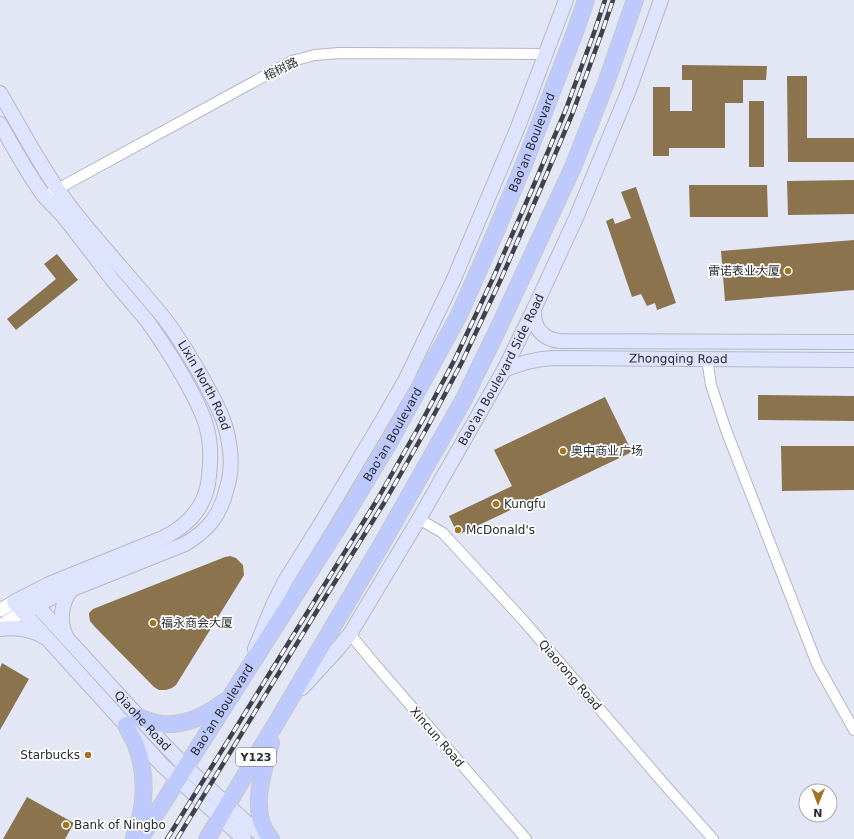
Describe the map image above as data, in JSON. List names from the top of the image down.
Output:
{
  "streets": {
    "main road": [
      "Bao'an Boulevard",
      "Zhongqing Road",
      "Bao'an Boulevard Side Road",
      "Lixin North Road",
      "Qiaohe Road",
      "Y123"
    ],
    "street": ["榕树路", "Qiaorong Road", "Xincun Road"]
  },
  "crossings": [
    ["榕树路", "Lixin North Road"],
    ["Bao'an Boulevard", "Qiaohe Road"],
    ["Zhongqing Road", "Bao'an Boulevard Side Road"],
    ["Bao'an Boulevard Side Road", "Qiaorong Road"],
    ["Bao'an Boulevard Side Road", "Xincun Road"],
    ["Bao'an Boulevard Side Road", "Y123"],
    ["Lixin North Road", "Qiaohe Road"],
    ["Qiaohe Road", "Y123"]
  ],
  "places": [
    "雷诺表业大厦",
    "奥中商业广场",
    "Kungfu",
    "McDonald's",
    "福永商会大厦",
    "Starbucks",
    "Bank of Ningbo"
  ],
  "north": "bottom"
}
